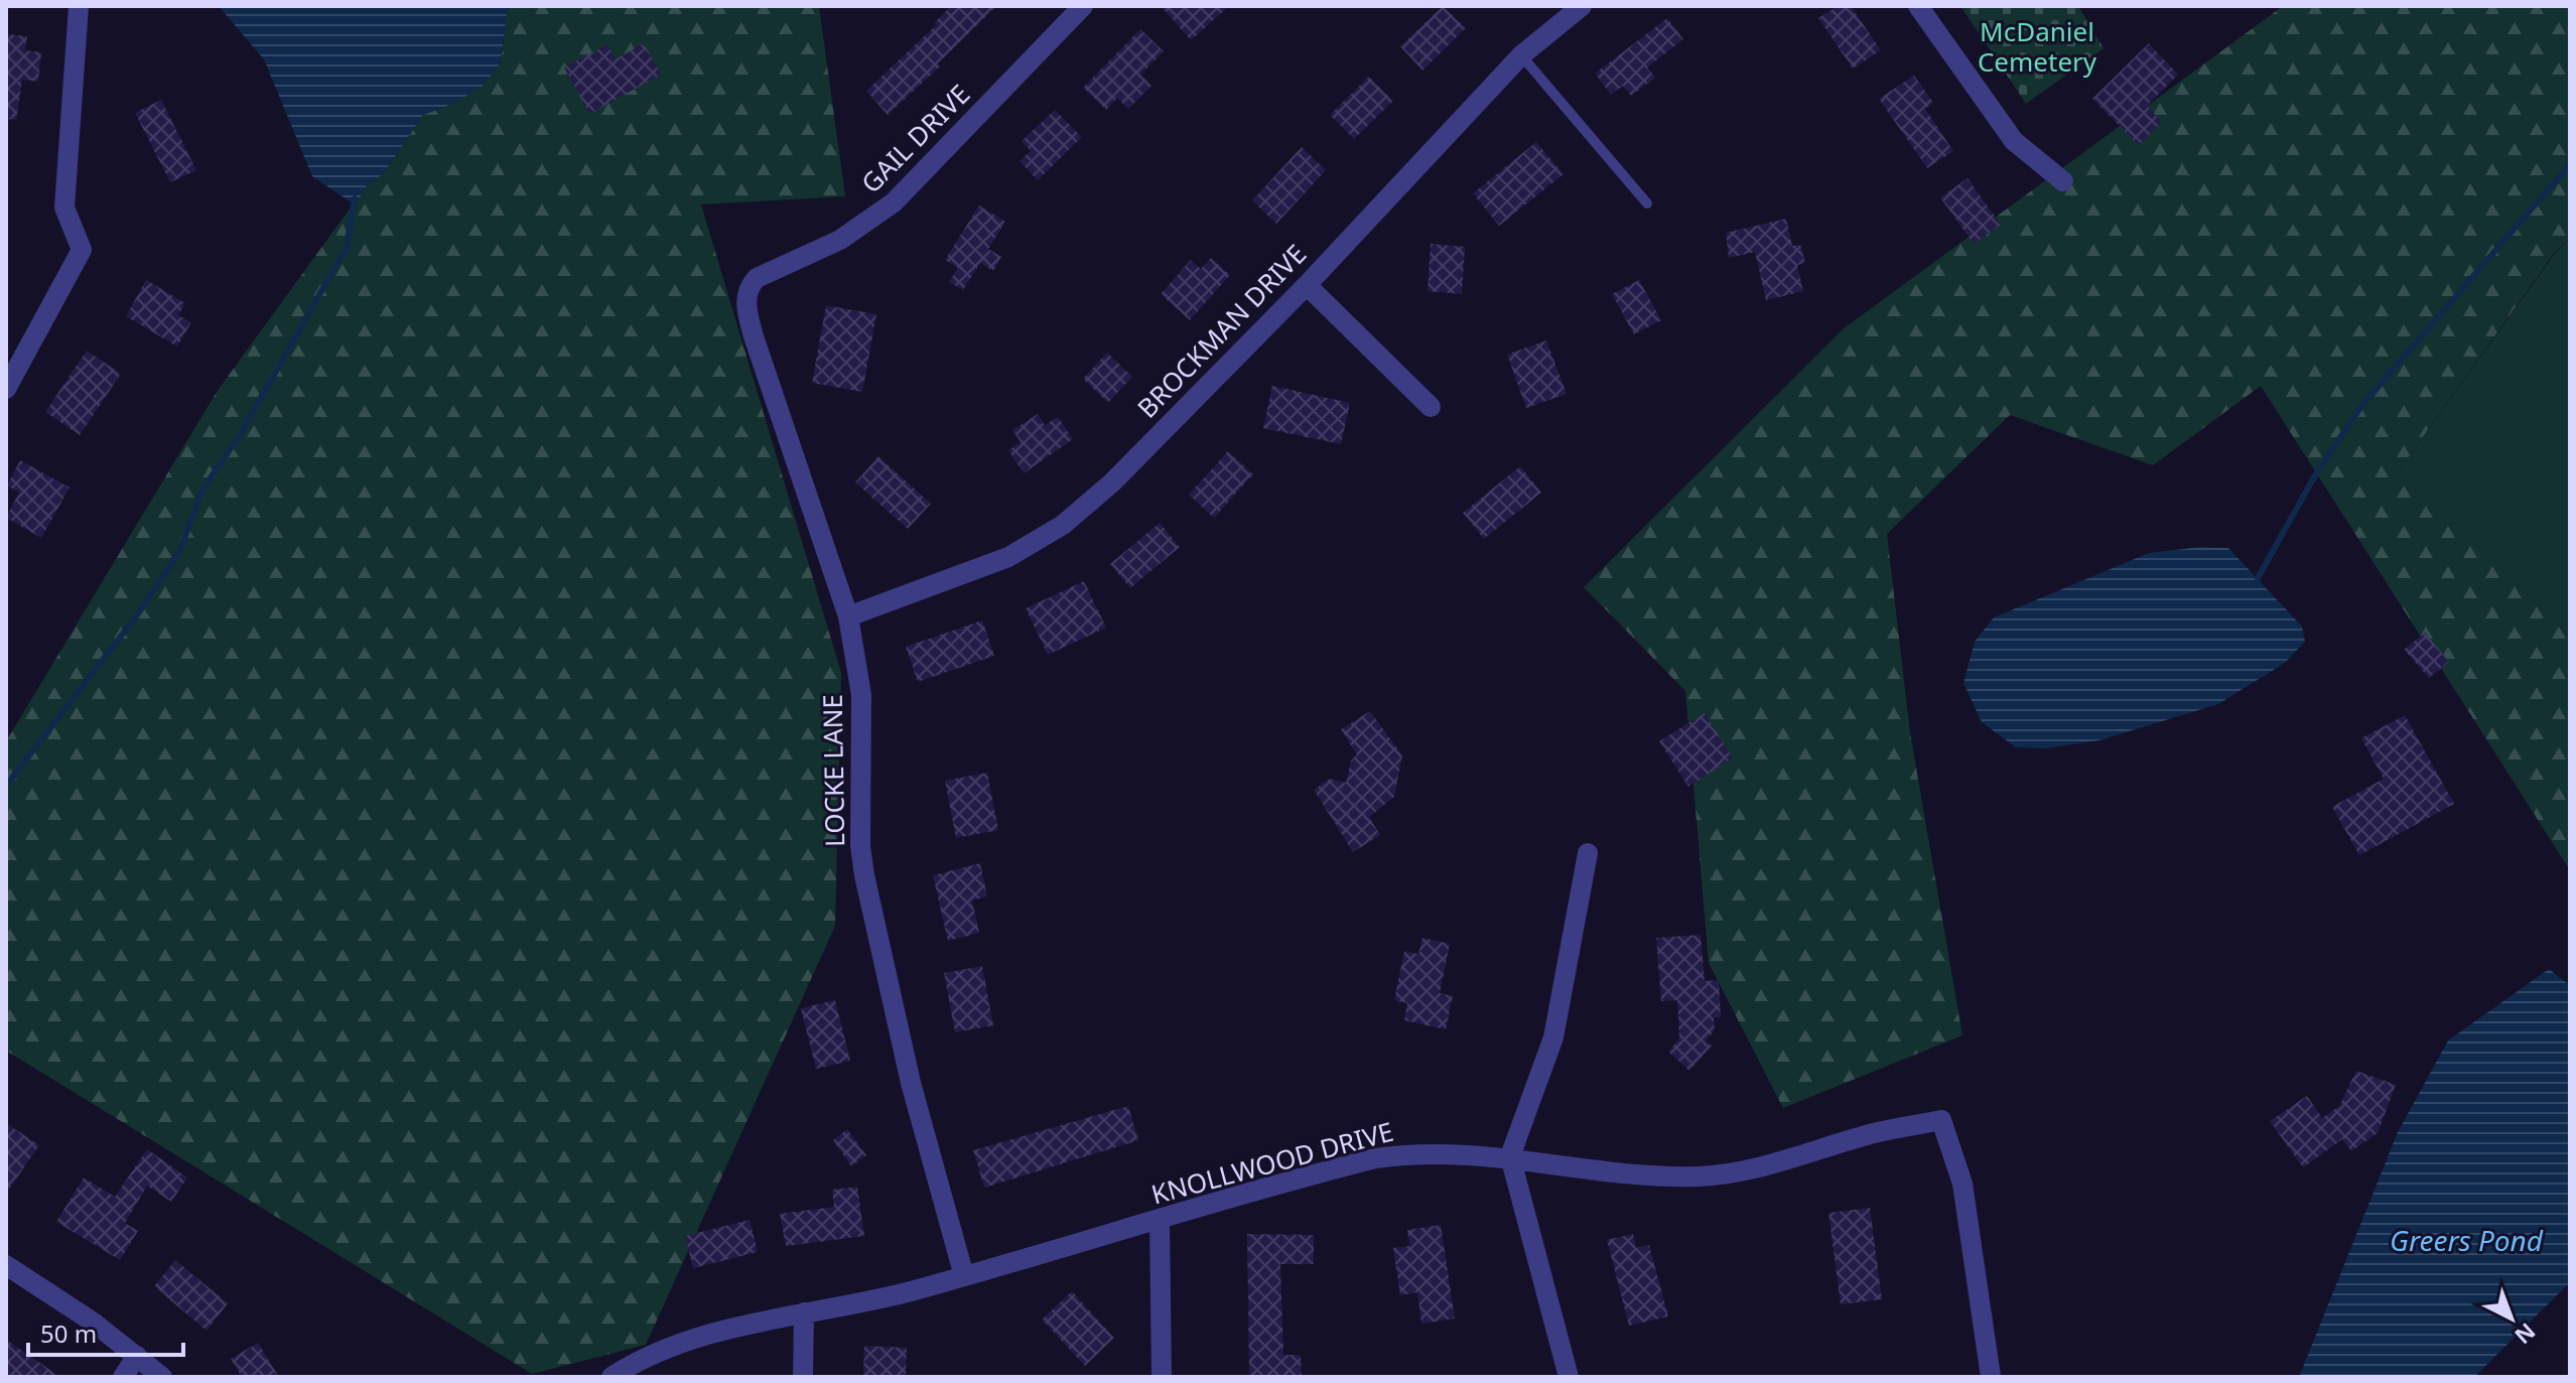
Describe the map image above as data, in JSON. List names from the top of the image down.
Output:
{
  "streets": {
    "street": [
      "GAIL DRIVE",
      "BROCKMAN DRIVE",
      "LOCKE LANE",
      "KNOLLWOOD DRIVE"
    ]
  },
  "crossings": [
    ["GAIL DRIVE", "LOCKE LANE"],
    ["BROCKMAN DRIVE", "LOCKE LANE"],
    ["LOCKE LANE", "KNOLLWOOD DRIVE"]
  ],
  "water": ["Greers Pond"],
  "parks": ["McDaniel Cemetery"],
  "scale_bar": "50 m",
  "north": "bottom right"
}
